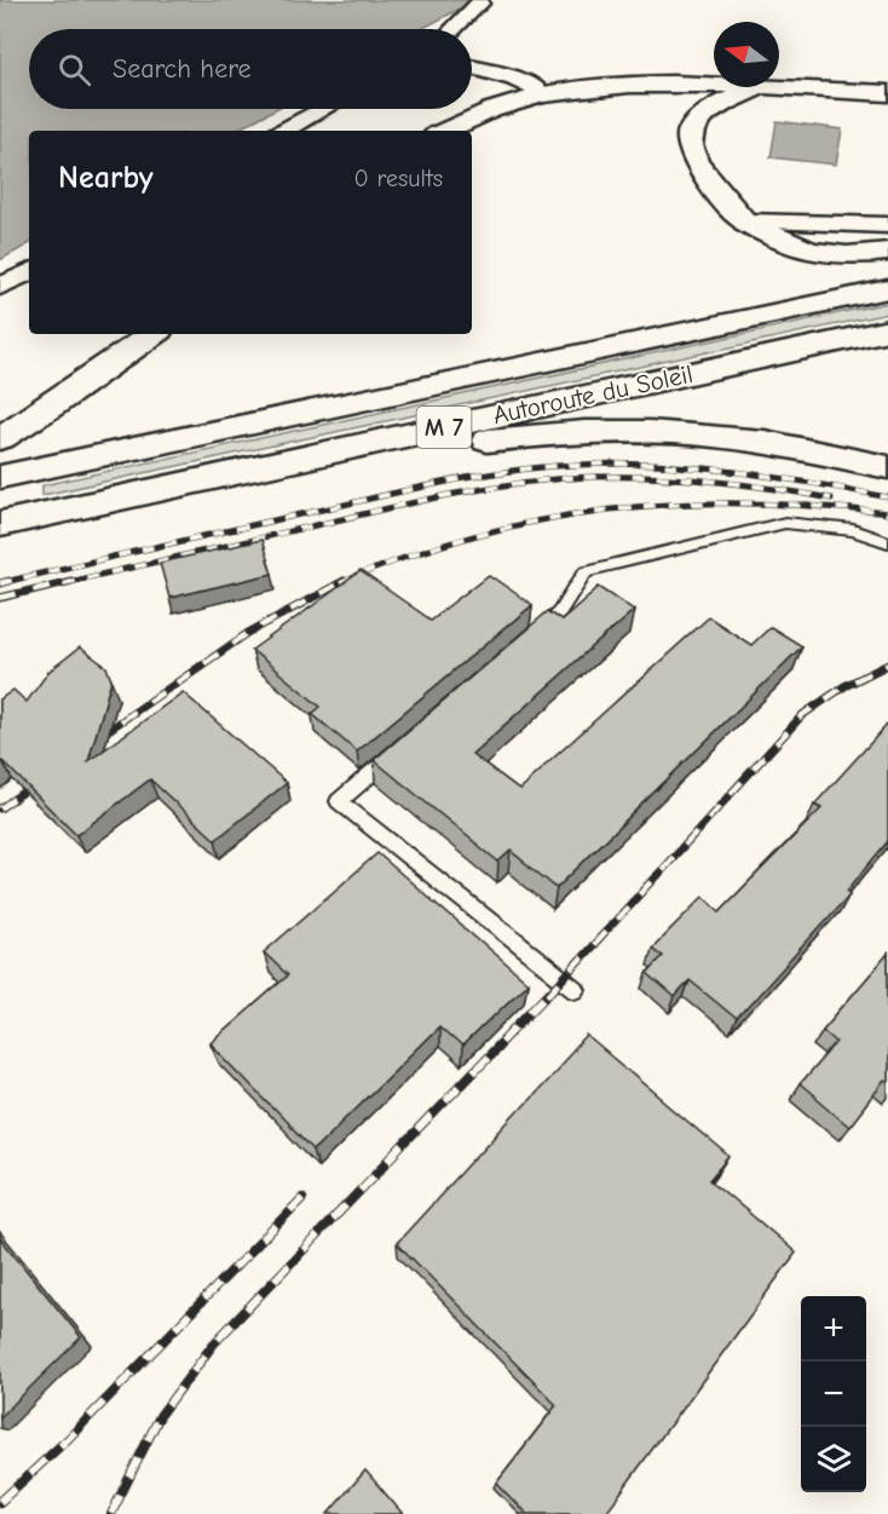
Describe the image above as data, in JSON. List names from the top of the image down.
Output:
{
  "streets": {
    "main road": ["Autoroute du Soleil", "M 7"]
  },
  "north": "left",
  "page": {
    "search": "Search here",
    "heading": ["Nearby", "0 results"],
    "map_buttons": ["+", "−"]
  }
}
